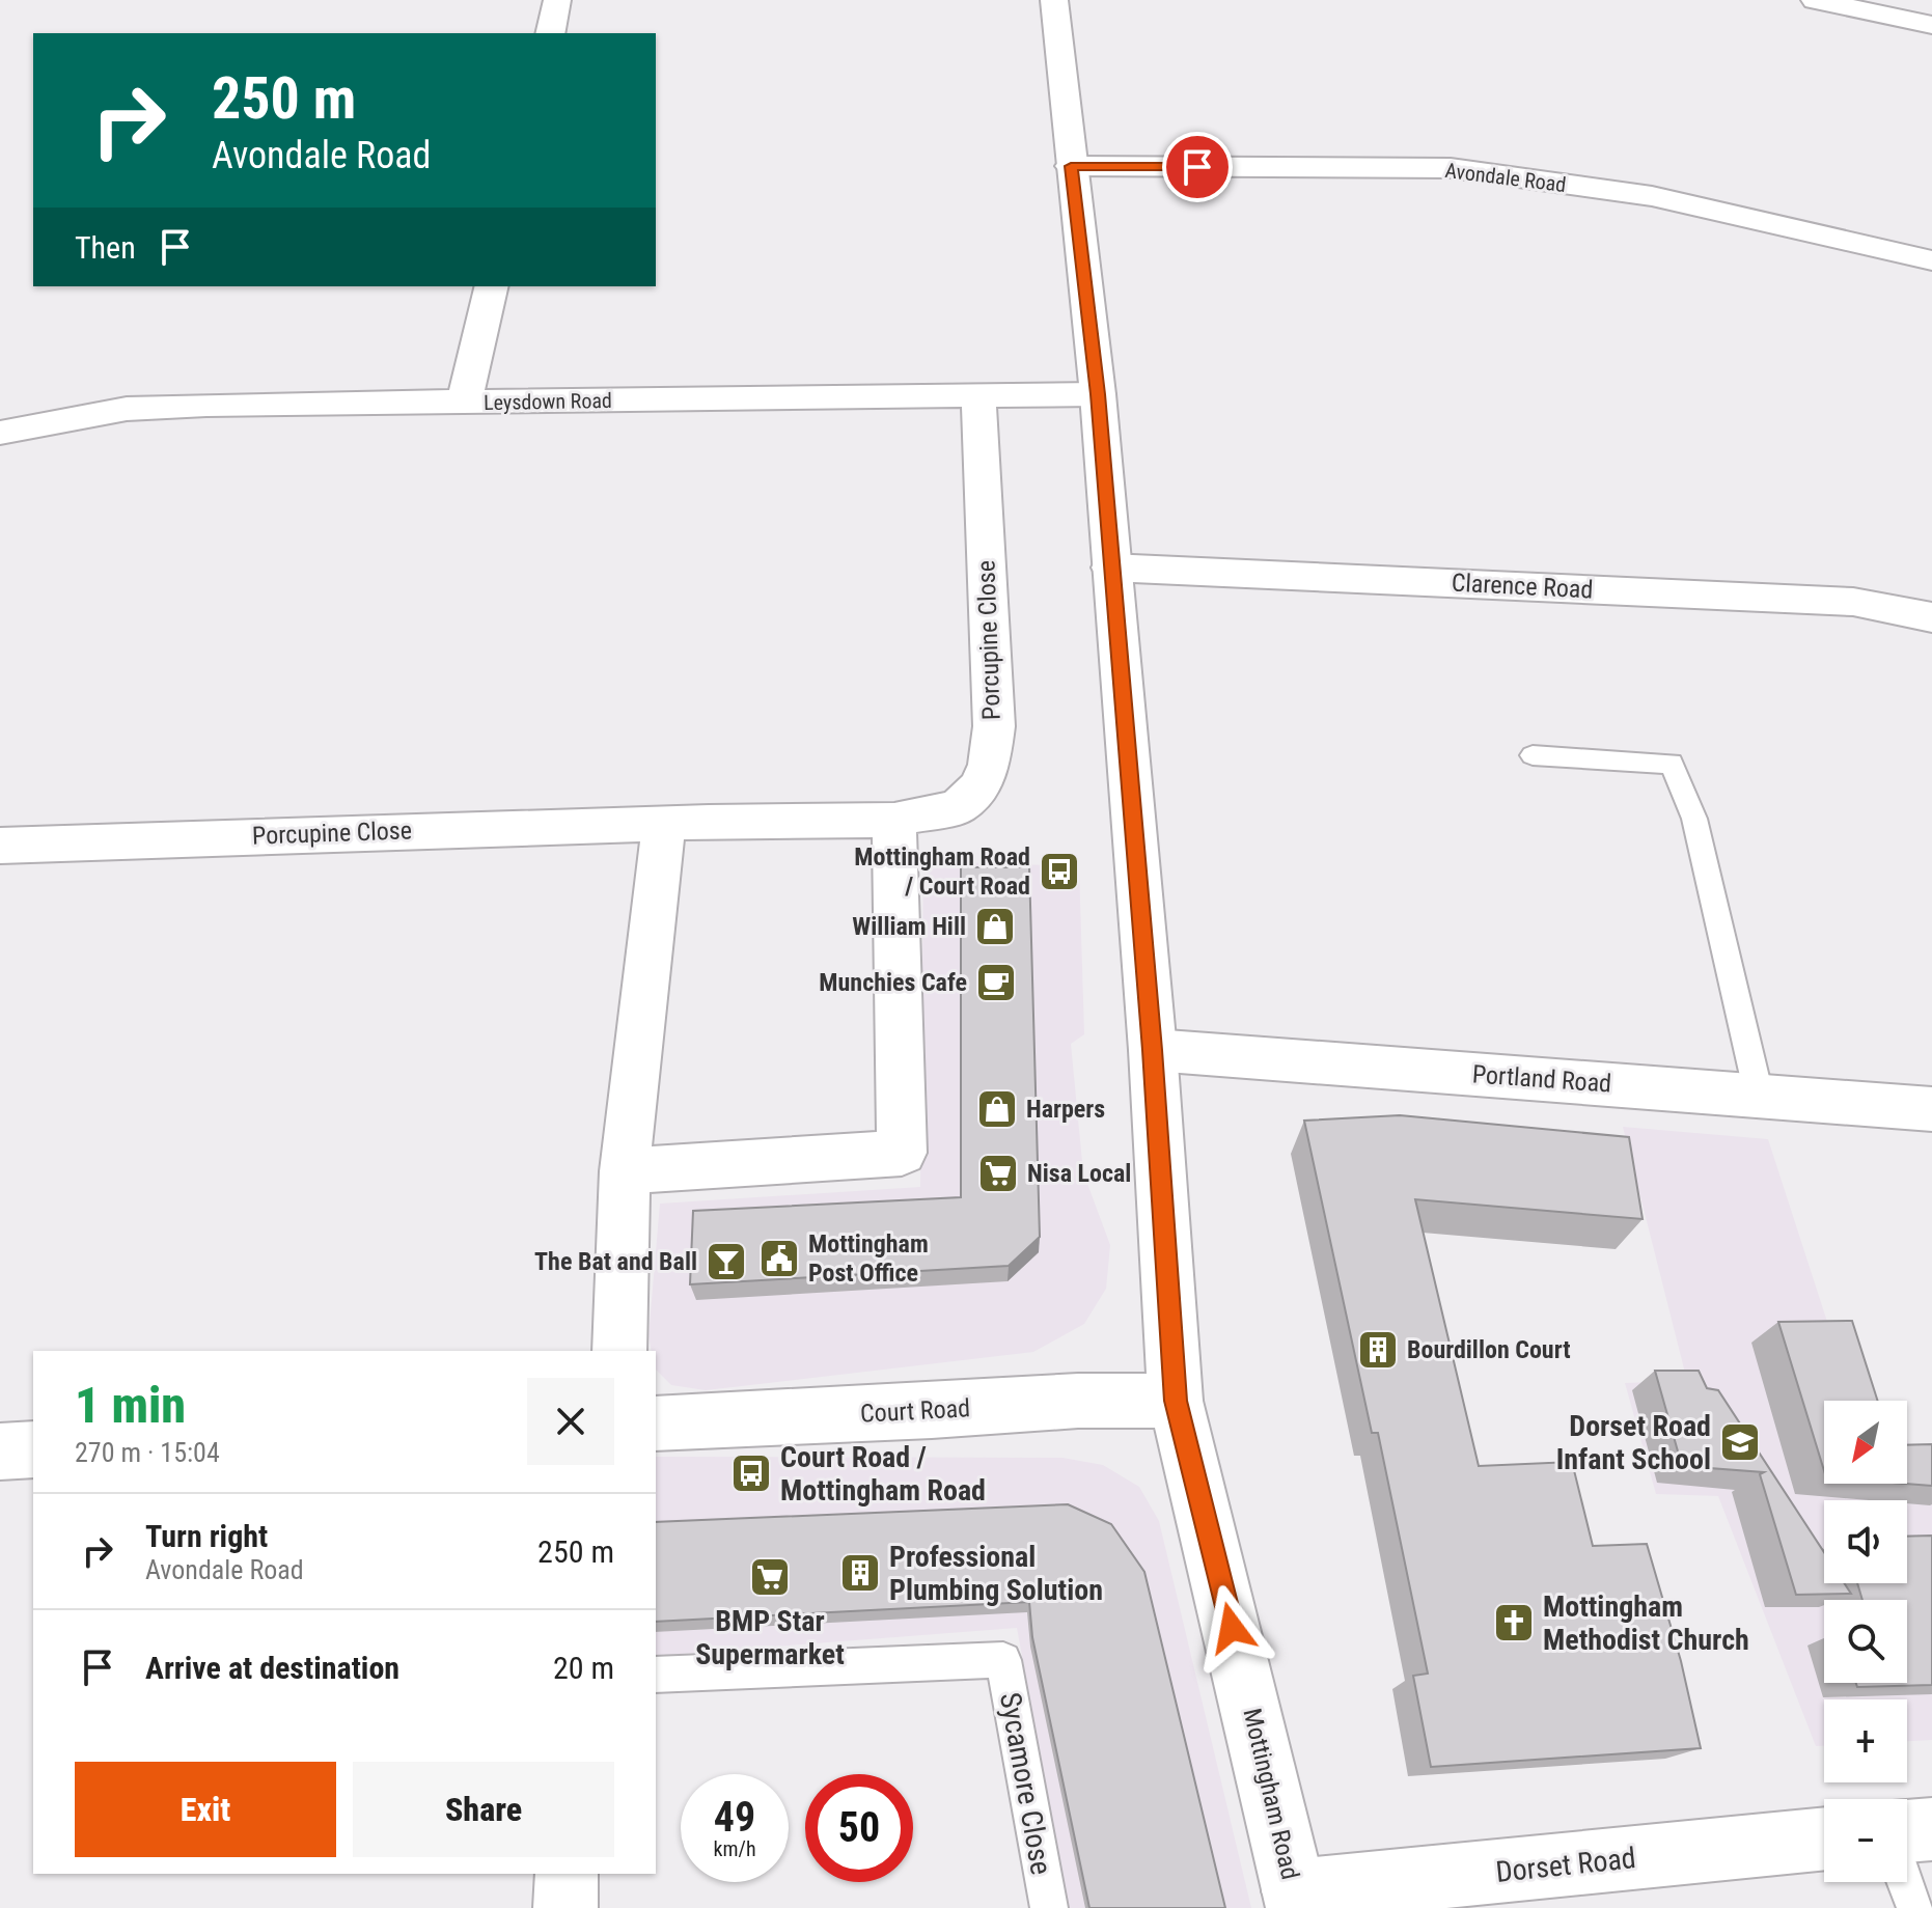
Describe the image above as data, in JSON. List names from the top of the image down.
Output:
{
  "streets": {
    "street": [
      "Avondale Road",
      "Leysdown Road",
      "Clarence Road",
      "Porcupine Close",
      "Portland Road",
      "Court Road",
      "Mottingham Road",
      "Dorset Road"
    ],
    "lane": ["Sycamore Close"]
  },
  "crossings": [
    ["Avondale Road", "Mottingham Road"],
    ["Leysdown Road", "Porcupine Close"],
    ["Leysdown Road", "Mottingham Road"],
    ["Clarence Road", "Mottingham Road"],
    ["Portland Road", "Mottingham Road"],
    ["Court Road", "Mottingham Road"],
    ["Mottingham Road", "Dorset Road"]
  ],
  "places": {
    "bus stop": ["Mottingham Road / Court Road", "Court Road / Mottingham Road"],
    "shop": ["William Hill", "Harpers"],
    "cafe": ["Munchies Cafe"],
    "supermarket": ["Nisa Local", "BMP Star Supermarket"],
    "public building": ["Mottingham Post Office"],
    "bar": ["The Bat and Ball"],
    "building": ["Bourdillon Court", "Professional Plumbing Solution"],
    "school or university": ["Dorset Road Infant School"],
    "church": ["Mottingham Methodist Church"]
  },
  "north": "bottom left",
  "page": {
    "turn": ["250 m", "Avondale Road"],
    "then": "Then",
    "heading": ["1 min", "270 m · 15:04"],
    "map_buttons": ["+", "−"],
    "list": [
      {
        "name": "Turn right",
        "note": "Avondale Road",
        "value": "250 m"
      },
      {
        "name": "Arrive at destination",
        "value": "20 m"
      }
    ],
    "buttons": ["Exit", "Share"],
    "speed": "49 km/h",
    "limit": "50"
  }
}
